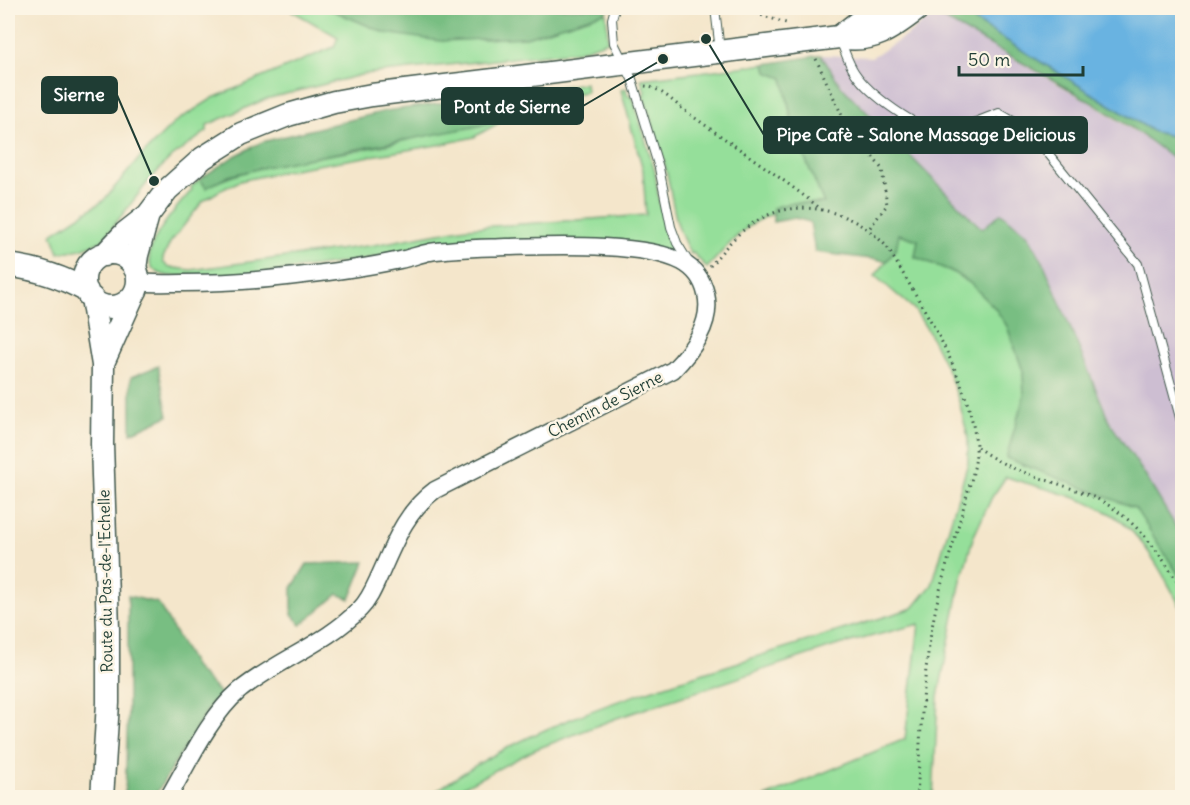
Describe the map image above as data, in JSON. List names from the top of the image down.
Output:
{
  "streets": {
    "main road": ["Route du Pas-de-l'Echelle"],
    "street": ["Chemin de Sierne"]
  },
  "places": ["Pipe Cafè - Salone Massage Delicious", "Pont de Sierne", "Sierne"],
  "scale_bar": "50 m"
}
